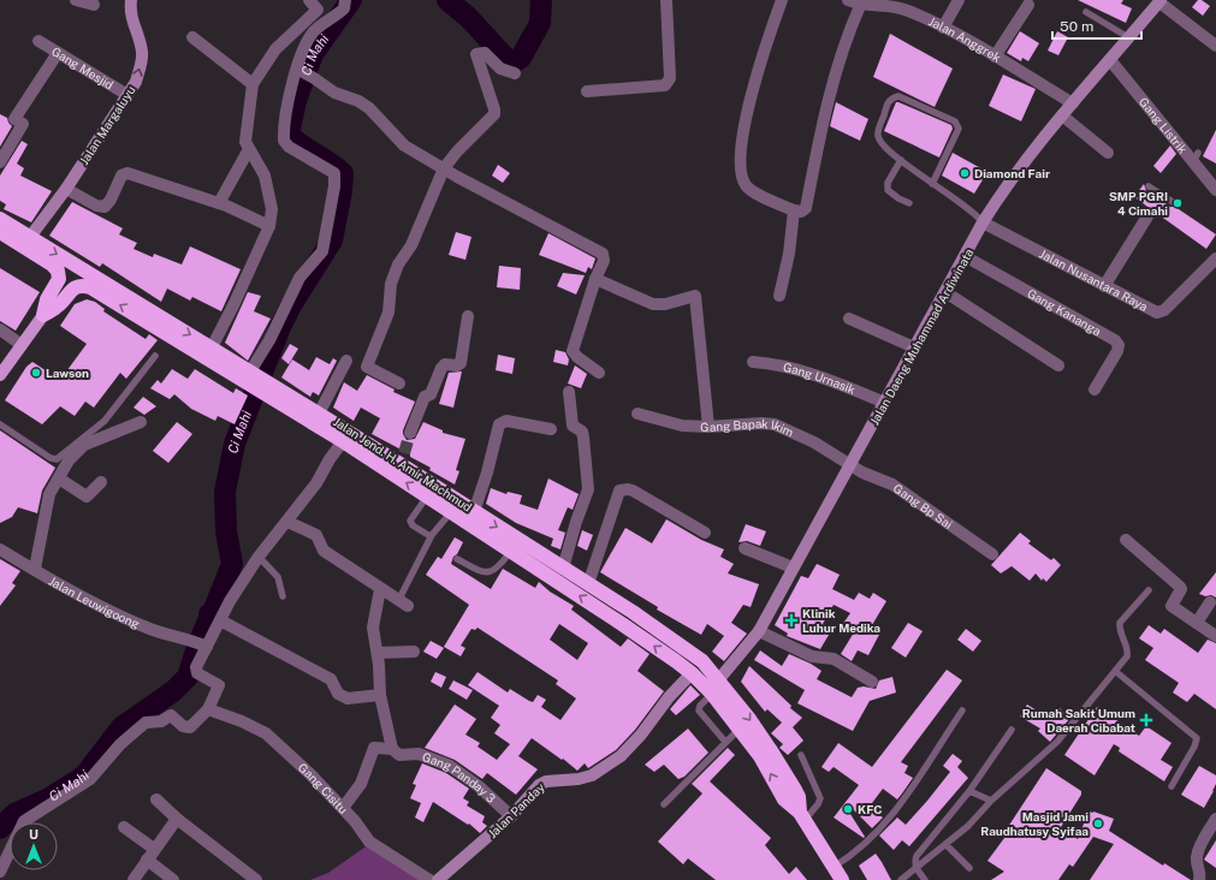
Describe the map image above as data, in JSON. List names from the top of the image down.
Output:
{
  "streets": {
    "highway": ["Jalan Jend. H. Amir Machmud"],
    "main road": ["Jalan Margaluyu", "Jalan Daeng Muhammad Ardiwinata", "Jalan Panday"],
    "street": [
      "Jalan Anggrek",
      "Gang Mesjid",
      "Gang Listrik",
      "Jalan Nusantara Raya",
      "Gang Kananga",
      "Gang Urnasik",
      "Gang Bapak Ikim",
      "Gang Bp Sai",
      "Jalan Leuwigoong",
      "Gang Panday 3",
      "Gang Cisitu"
    ]
  },
  "crossings": [
    ["Jalan Anggrek", "Jalan Daeng Muhammad Ardiwinata"],
    ["Gang Mesjid", "Jalan Margaluyu"],
    ["Jalan Margaluyu", "Jalan Jend. H. Amir Machmud"],
    ["Gang Listrik", "Jalan Daeng Muhammad Ardiwinata"],
    ["Jalan Nusantara Raya", "Jalan Daeng Muhammad Ardiwinata"],
    ["Gang Kananga", "Jalan Daeng Muhammad Ardiwinata"],
    ["Jalan Daeng Muhammad Ardiwinata", "Gang Urnasik"],
    ["Jalan Daeng Muhammad Ardiwinata", "Gang Bapak Ikim"],
    ["Jalan Daeng Muhammad Ardiwinata", "Jalan Jend. H. Amir Machmud"],
    ["Jalan Daeng Muhammad Ardiwinata", "Gang Bp Sai"],
    ["Gang Bapak Ikim", "Gang Bp Sai"],
    ["Jalan Jend. H. Amir Machmud", "Jalan Panday"],
    ["Gang Panday 3", "Gang Cisitu"],
    ["Gang Panday 3", "Jalan Panday"]
  ],
  "water": ["Ci Mahi"],
  "places": {
    "other": [
      "Diamond Fair",
      "SMP PGRI 4 Cimahi",
      "Lawson",
      "KFC",
      "Masjid Jami Raudhatusy Syifaa"
    ],
    "health": ["Klinik Luhur Medika", "Rumah Sakit Umum Daerah Cibabat"]
  },
  "scale_bar": "50 m",
  "north": "top"
}
